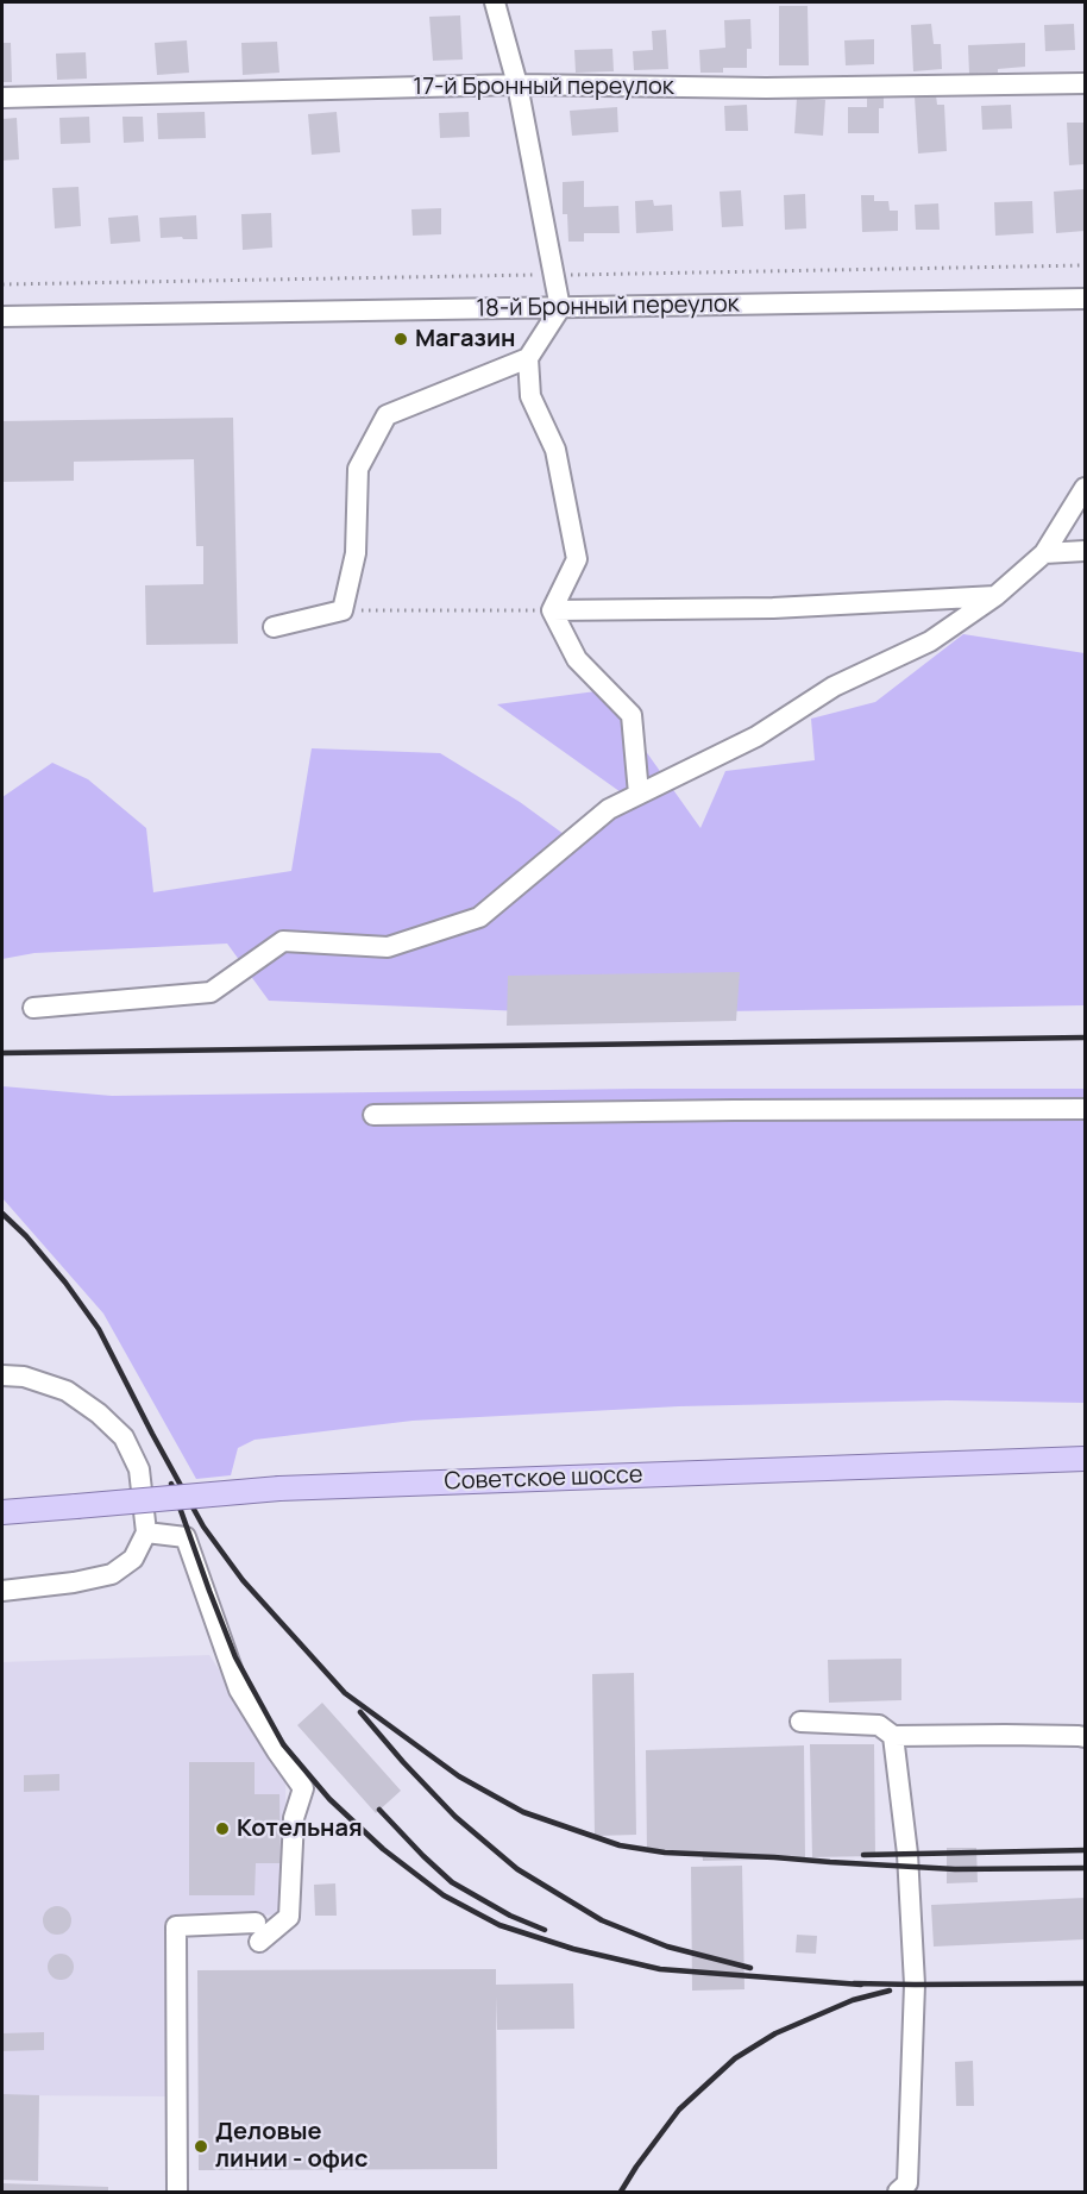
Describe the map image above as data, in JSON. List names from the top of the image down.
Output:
{
  "streets": {
    "main road": ["Советское шоссе"],
    "street": ["17-й Бронный переулок", "18-й Бронный переулок"]
  },
  "places": ["Магазин", "Котельная", "Деловые линии - офис"]
}
